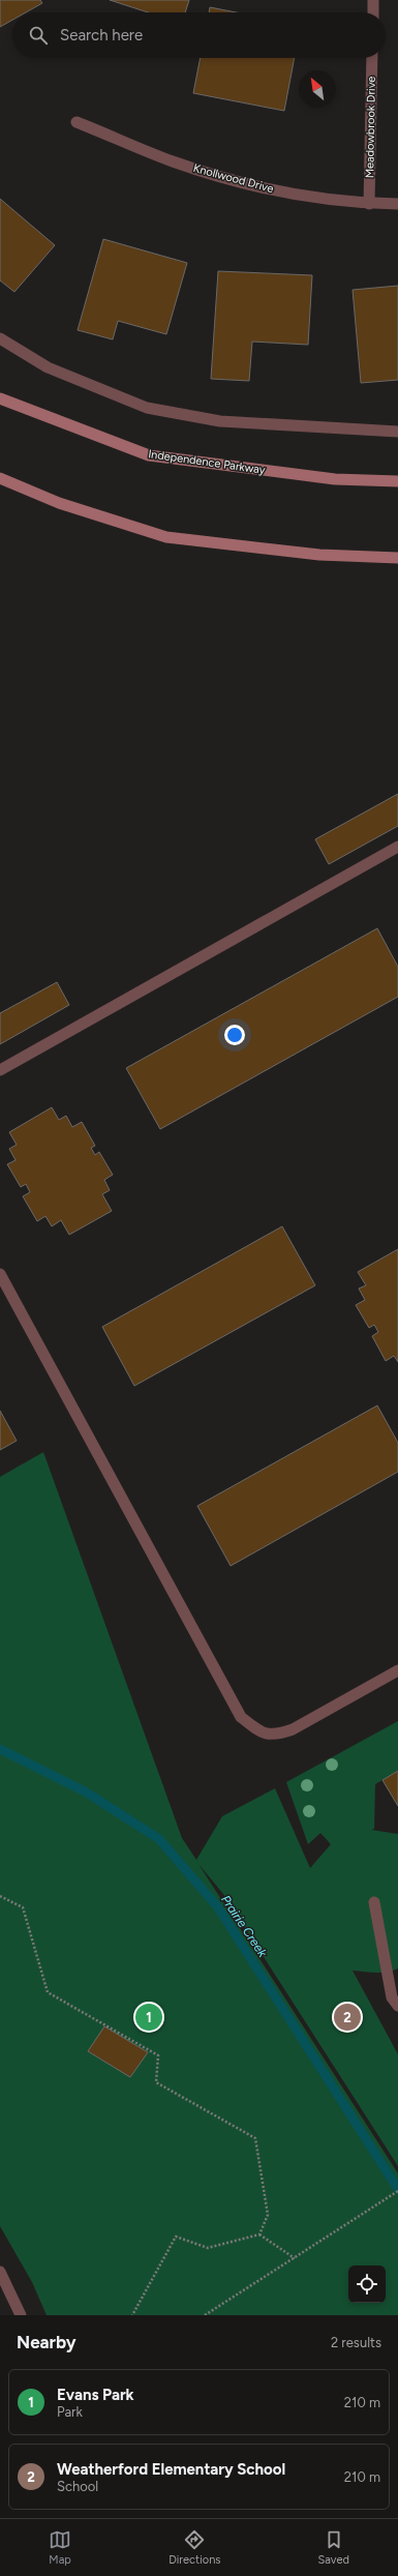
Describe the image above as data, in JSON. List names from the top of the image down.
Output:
{
  "streets": {
    "main road": ["Independence Parkway"],
    "street": ["Meadowbrook Drive", "Knollwood Drive"]
  },
  "crossings": [
    ["Meadowbrook Drive", "Knollwood Drive"]
  ],
  "water": ["Prairie Creek"],
  "north": "top left",
  "page": {
    "search": "Search here",
    "pins": ["1", "2"],
    "heading": ["Nearby", "2 results"],
    "list": [
      {
        "mark": "1",
        "name": "Evans Park",
        "note": "Park",
        "value": "210 m"
      },
      {
        "mark": "2",
        "name": "Weatherford Elementary School",
        "note": "School",
        "value": "210 m"
      }
    ],
    "nav": ["Map", "Directions", "Saved"]
  }
}
